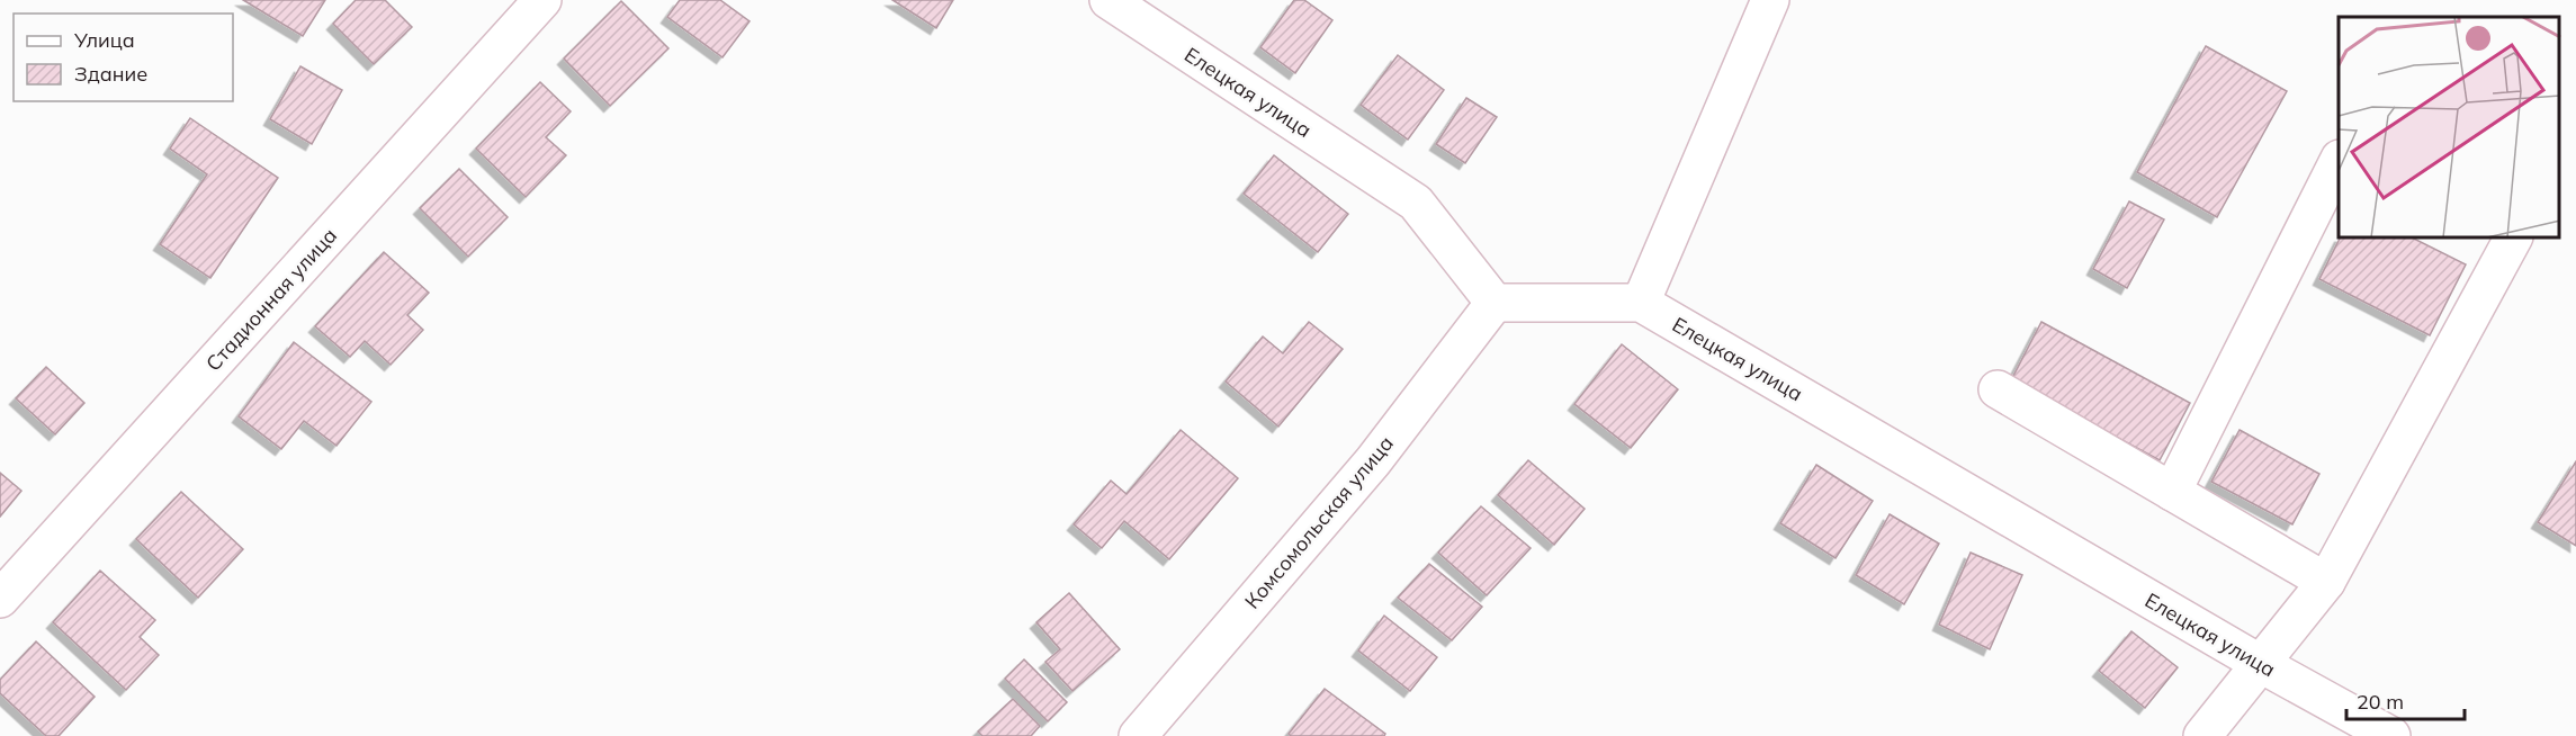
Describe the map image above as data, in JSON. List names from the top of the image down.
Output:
{
  "streets": {
    "street": ["Елецкая улица", "Стадионная улица", "Комсомольская улица"]
  },
  "crossings": [
    ["Елецкая улица", "Комсомольская улица"]
  ],
  "legend": ["Улица", "Здание"],
  "scale_bar": "20 m"
}
